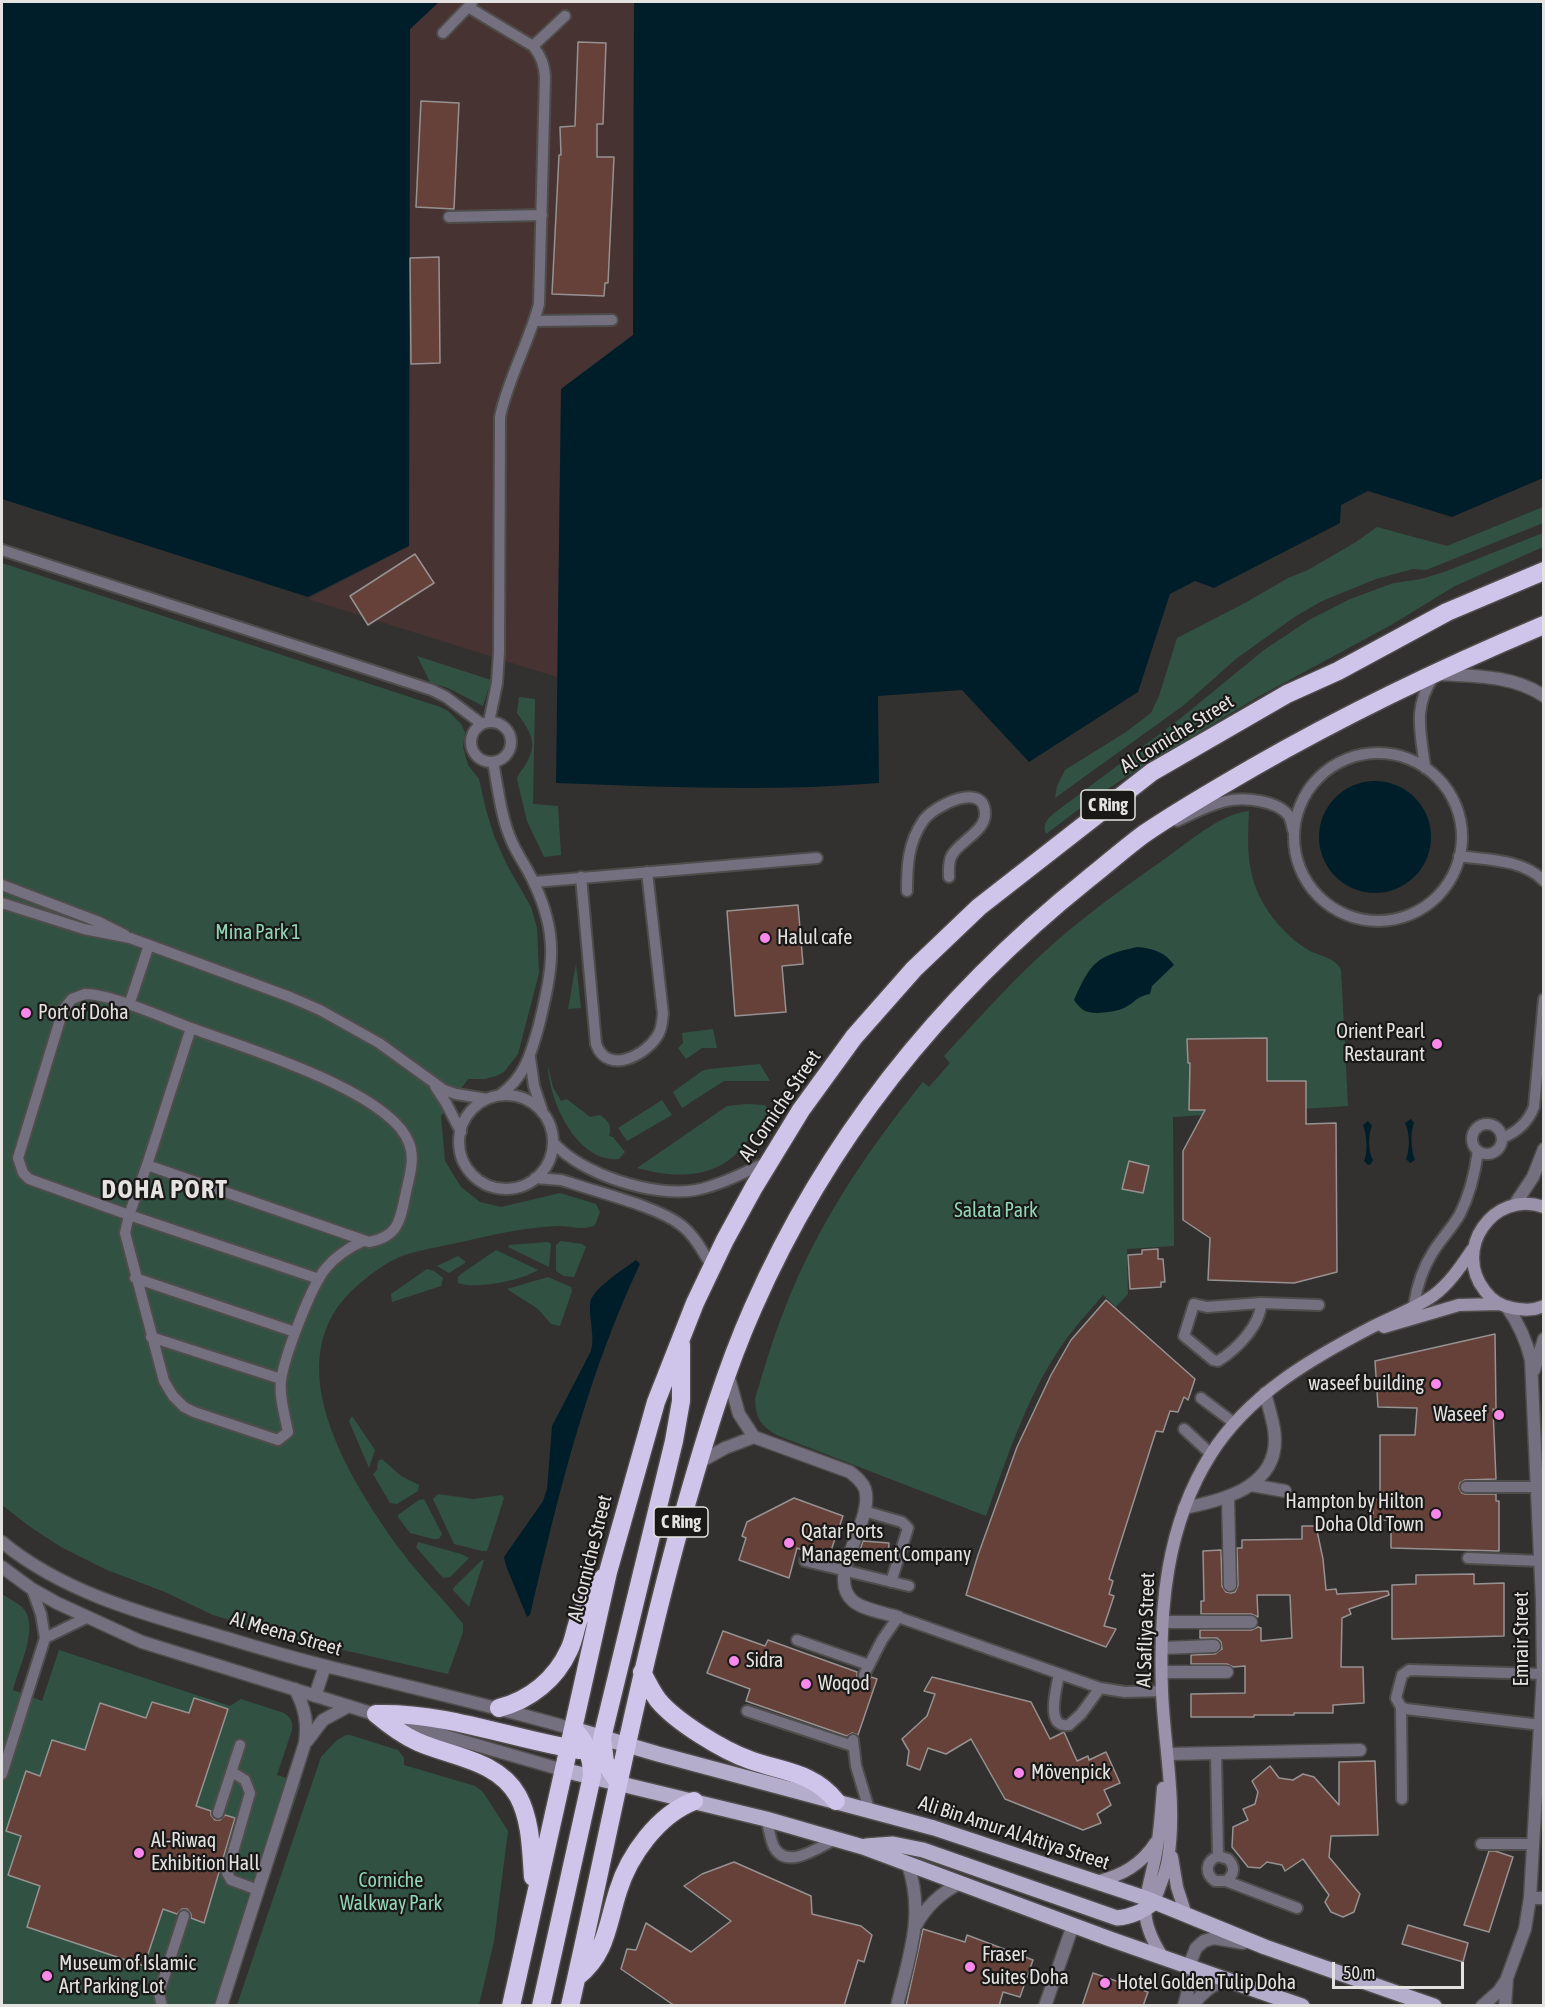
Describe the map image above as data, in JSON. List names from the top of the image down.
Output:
{
  "streets": {
    "highway": ["Al Corniche Street", "C Ring"],
    "main road": ["Ali Bin Amur Al Attiya Street"],
    "street": ["Al Safliya Street", "Al Meena Street", "Emrair Street"]
  },
  "crossings": [
    ["Al Corniche Street", "Al Meena Street"],
    ["C Ring", "Ali Bin Amur Al Attiya Street"],
    ["Al Safliya Street", "Emrair Street"],
    ["Al Safliya Street", "Ali Bin Amur Al Attiya Street"]
  ],
  "districts": ["DOHA PORT"],
  "parks": ["Mina Park 1", "Salata Park", "Corniche Walkway Park"],
  "places": [
    "Halul cafe",
    "Port of Doha",
    "Orient Pearl Restaurant",
    "waseef building",
    "Waseef",
    "Hampton by Hilton Doha Old Town",
    "Qatar Ports Management Company",
    "Sidra",
    "Woqod",
    "Mövenpick",
    "Al-Riwaq Exhibition Hall",
    "Fraser Suites Doha",
    "Museum of Islamic Art Parking Lot",
    "Hotel Golden Tulip Doha"
  ],
  "scale_bar": "50 m"
}
